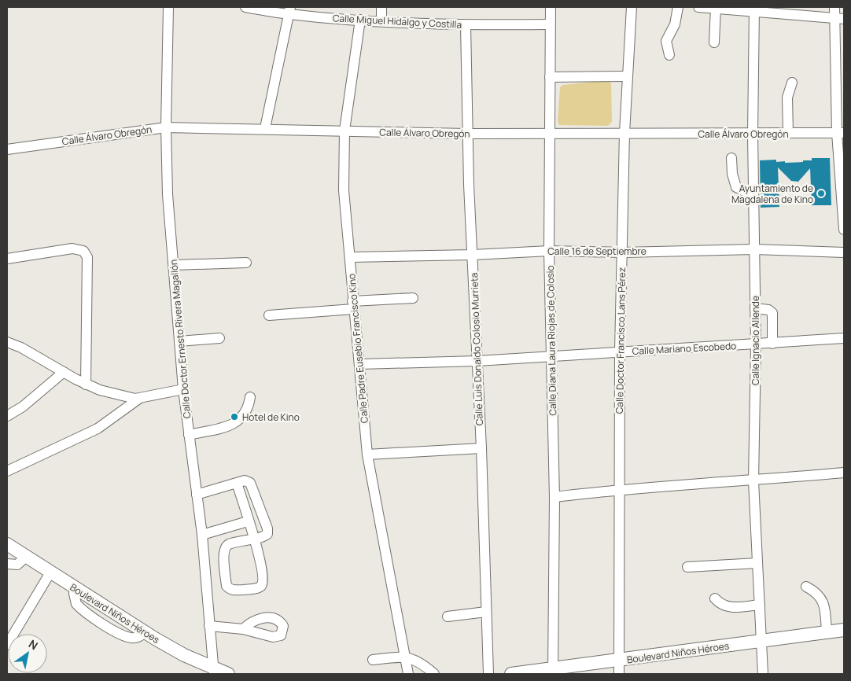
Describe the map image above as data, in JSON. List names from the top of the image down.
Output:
{
  "streets": {
    "main road": ["Boulevard Niños Héroes"],
    "street": [
      "Calle Miguel Hidalgo y Costilla",
      "Calle Álvaro Obregón",
      "Calle 16 de Septiembre",
      "Calle Doctor Ernesto Rivera Magallón",
      "Calle Diana Laura Riojas de Colosio",
      "Calle Doctor Francisco Lans Pérez",
      "Calle Ignacio Allende",
      "Calle Padre Eusebio Francisco Kino",
      "Calle Mariano Escobedo",
      "Calle Luis Donaldo Colosio Murrieta"
    ]
  },
  "crossings": [
    ["Calle Miguel Hidalgo y Costilla", "Calle Diana Laura Riojas de Colosio"],
    ["Calle Miguel Hidalgo y Costilla", "Calle Padre Eusebio Francisco Kino"],
    ["Calle Miguel Hidalgo y Costilla", "Calle Luis Donaldo Colosio Murrieta"],
    ["Calle Álvaro Obregón", "Calle Doctor Ernesto Rivera Magallón"],
    ["Calle Álvaro Obregón", "Calle Diana Laura Riojas de Colosio"],
    ["Calle Álvaro Obregón", "Calle Doctor Francisco Lans Pérez"],
    ["Calle Álvaro Obregón", "Calle Ignacio Allende"],
    ["Calle Álvaro Obregón", "Calle Padre Eusebio Francisco Kino"],
    ["Calle Álvaro Obregón", "Calle Luis Donaldo Colosio Murrieta"],
    ["Calle 16 de Septiembre", "Calle Diana Laura Riojas de Colosio"],
    ["Calle 16 de Septiembre", "Calle Doctor Francisco Lans Pérez"],
    ["Calle 16 de Septiembre", "Calle Ignacio Allende"],
    ["Calle 16 de Septiembre", "Calle Padre Eusebio Francisco Kino"],
    ["Calle 16 de Septiembre", "Calle Luis Donaldo Colosio Murrieta"],
    ["Calle Doctor Ernesto Rivera Magallón", "Boulevard Niños Héroes"],
    ["Calle Diana Laura Riojas de Colosio", "Calle Mariano Escobedo"],
    ["Calle Diana Laura Riojas de Colosio", "Boulevard Niños Héroes"],
    ["Calle Doctor Francisco Lans Pérez", "Calle Mariano Escobedo"],
    ["Calle Doctor Francisco Lans Pérez", "Boulevard Niños Héroes"],
    ["Calle Ignacio Allende", "Calle Mariano Escobedo"],
    ["Calle Ignacio Allende", "Boulevard Niños Héroes"],
    ["Calle Padre Eusebio Francisco Kino", "Calle Mariano Escobedo"],
    ["Calle Mariano Escobedo", "Calle Luis Donaldo Colosio Murrieta"]
  ],
  "places": ["Ayuntamiento de Magdalena de Kino", "Hotel de Kino"],
  "north": "top right"
}
